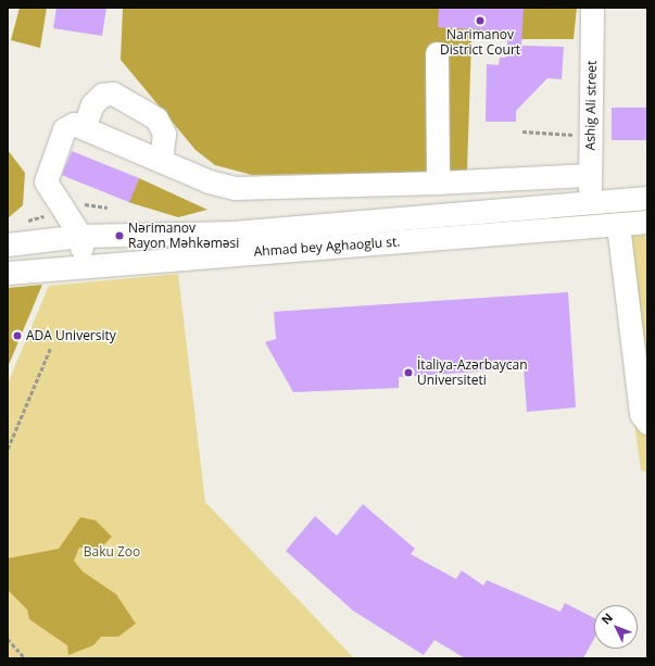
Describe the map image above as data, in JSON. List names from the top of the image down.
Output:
{
  "streets": {
    "street": ["Ashig Ali street", "Ahmad bey Aghaoglu st."]
  },
  "crossings": [
    ["Ashig Ali street", "Ahmad bey Aghaoglu st."]
  ],
  "parks": ["Baku Zoo"],
  "places": [
    "Narimanov District Court",
    "Nərimanov Rayon Məhkəməsi",
    "ADA University",
    "İtaliya-Azərbaycan Universiteti"
  ],
  "north": "top left"
}
